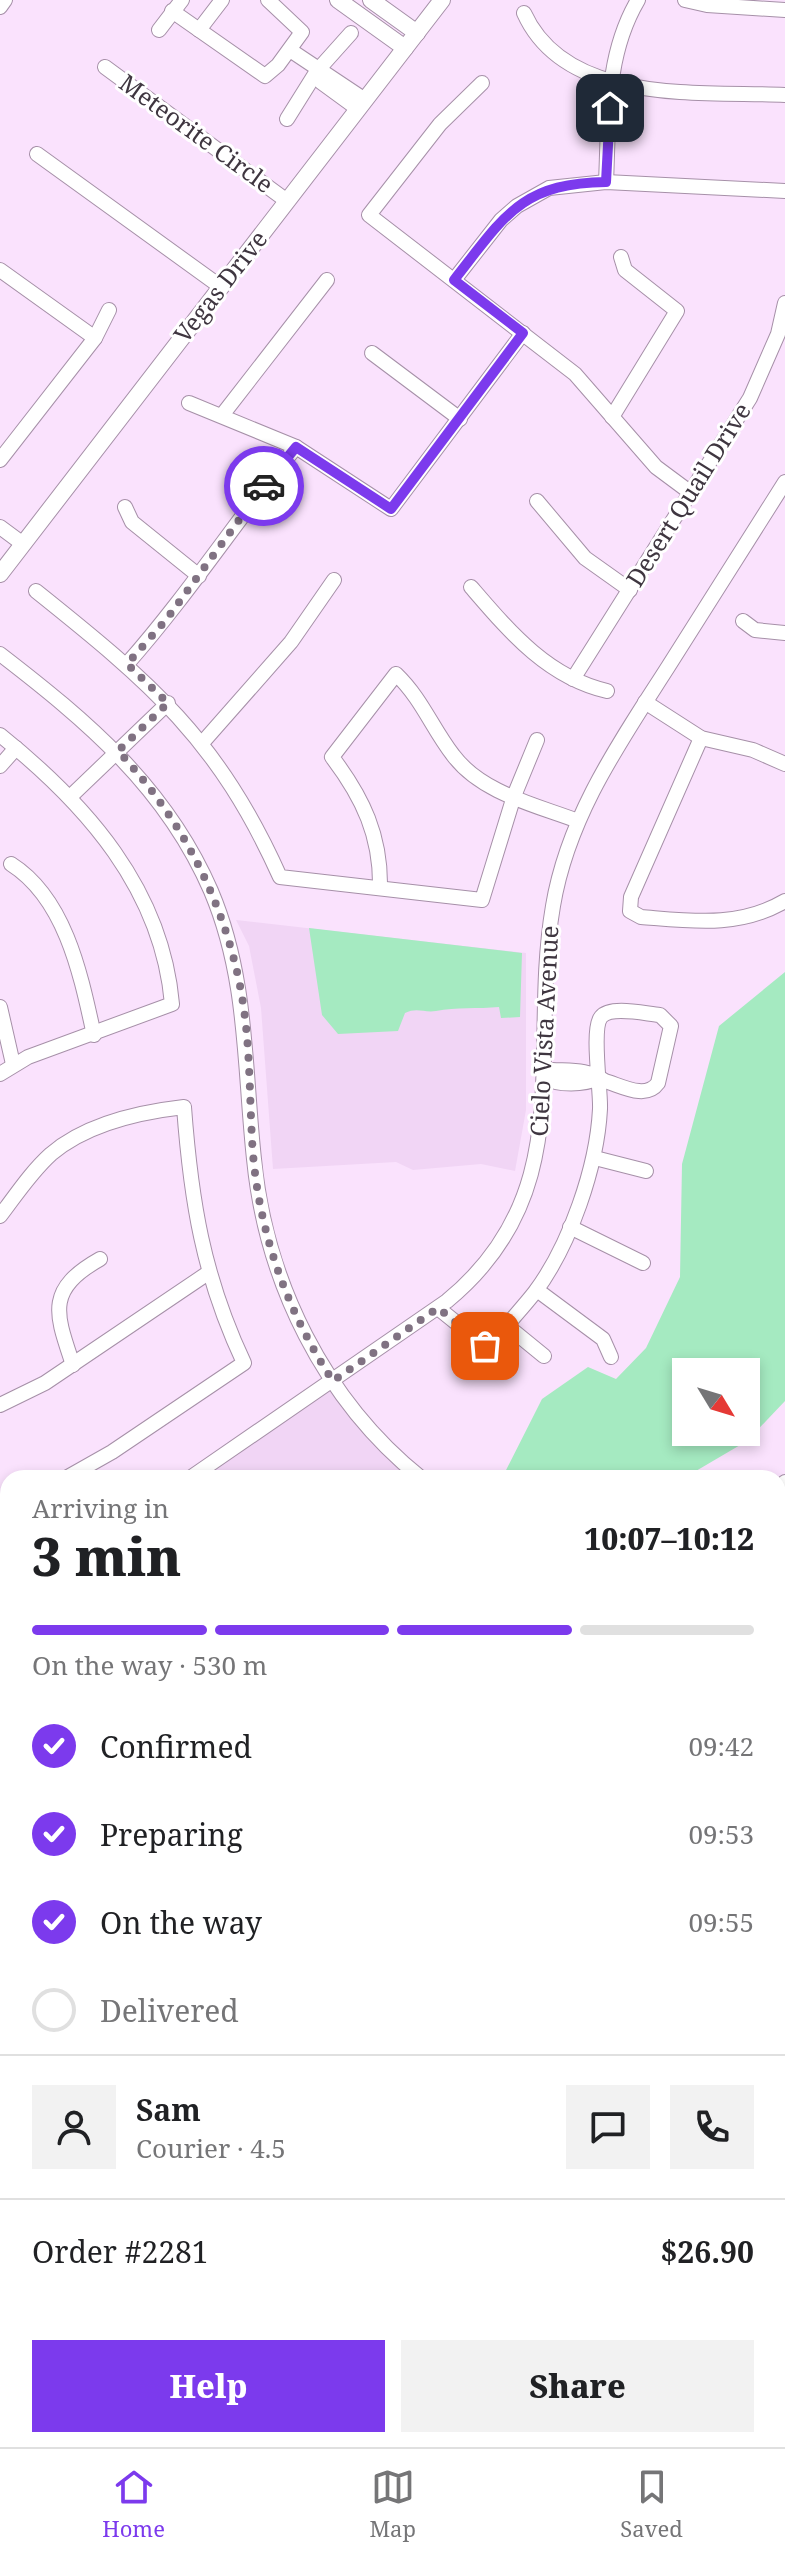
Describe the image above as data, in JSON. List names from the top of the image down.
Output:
{
  "streets": {
    "main road": ["Vegas Drive"],
    "street": ["Meteorite Circle", "Desert Quail Drive", "Cielo Vista Avenue"]
  },
  "crossings": [
    ["Meteorite Circle", "Vegas Drive"]
  ],
  "north": "bottom right",
  "page": {
    "heading": ["3 min", "Arriving in", "10:07–10:12"],
    "panel": [
      "Sam",
      "Courier · 4.5",
      "Order #2281",
      "$26.90"
    ],
    "bar": "On the way · 530 m",
    "list": [
      ["Confirmed", "09:42"],
      ["Preparing", "09:53"],
      ["On the way", "09:55"],
      "Delivered"
    ],
    "buttons": ["Help", "Share"],
    "tabs": ["Home", "Map", "Saved"]
  }
}
